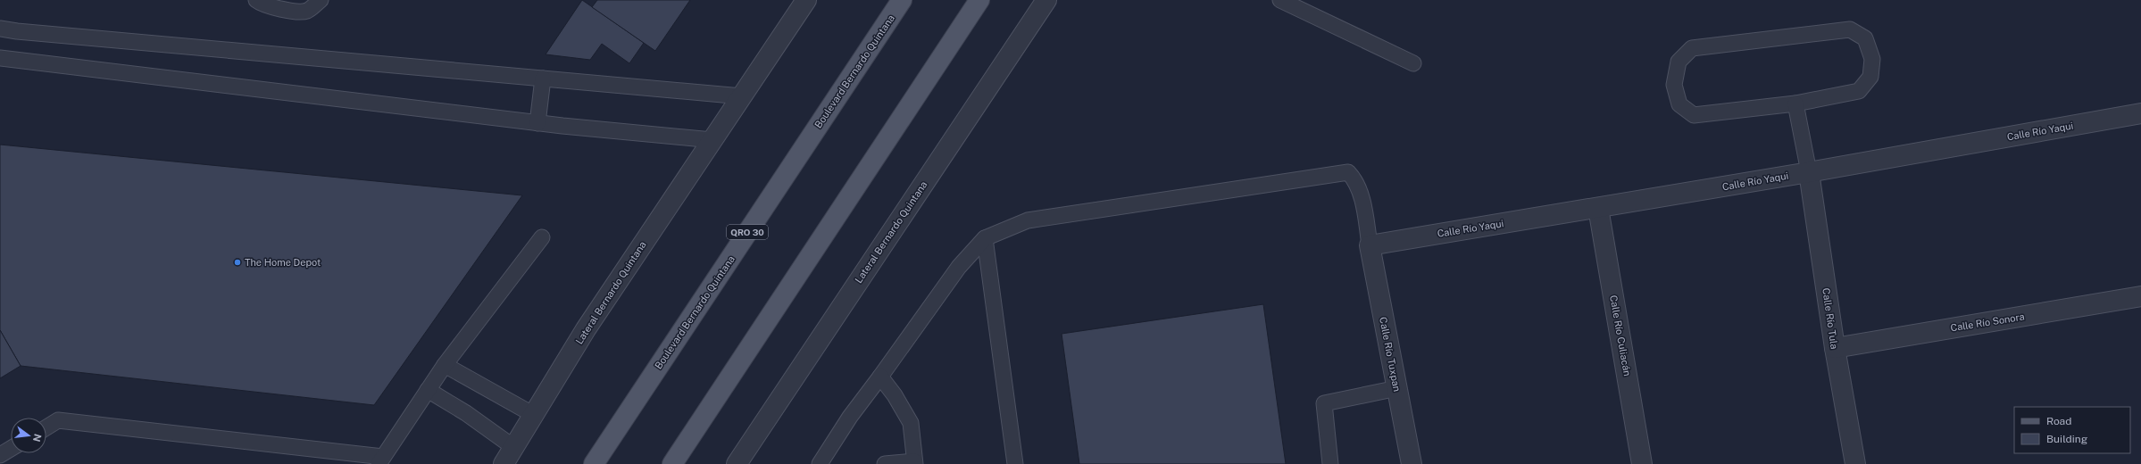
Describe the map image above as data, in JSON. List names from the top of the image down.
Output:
{
  "streets": {
    "main road": ["Boulevard Bernardo Quintana", "QRO 30"],
    "street": [
      "Calle Río Yaqui",
      "Lateral Bernardo Quintana",
      "Calle Río Tula",
      "Calle Río Sonora",
      "Calle Río Culiacán",
      "Calle Río Tuxpan"
    ]
  },
  "crossings": [
    ["Calle Río Yaqui", "Calle Río Tula"],
    ["Calle Río Yaqui", "Calle Río Culiacán"],
    ["Calle Río Yaqui", "Calle Río Tuxpan"],
    ["Calle Río Tula", "Calle Río Sonora"]
  ],
  "places": ["The Home Depot"],
  "legend": ["Road", "Building"],
  "north": "right"
}
